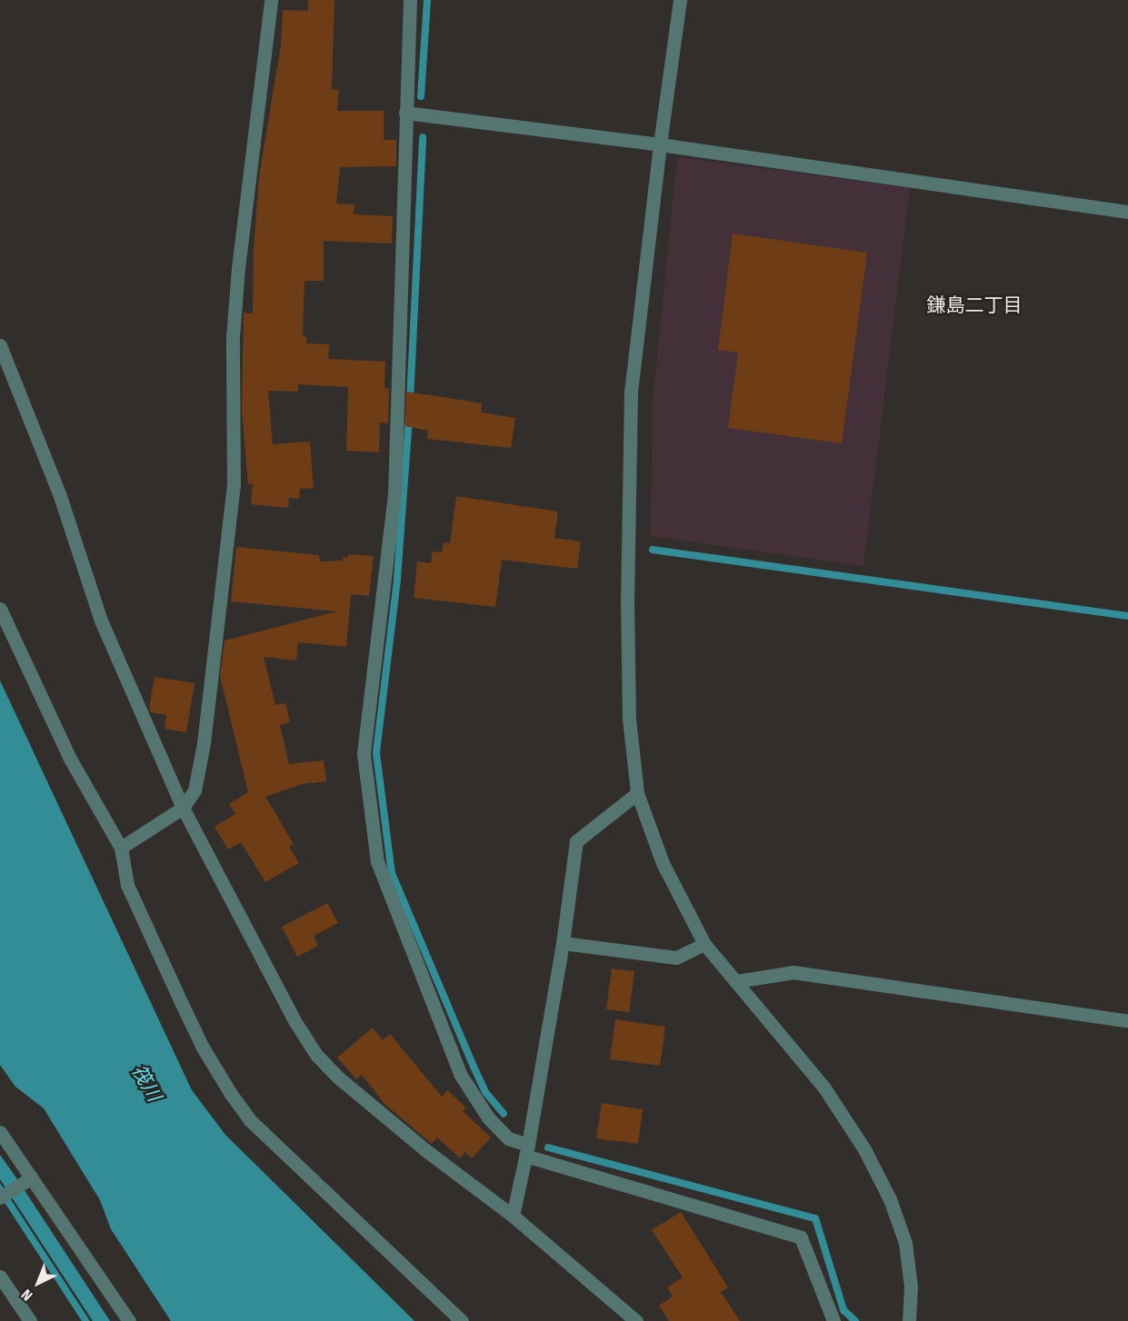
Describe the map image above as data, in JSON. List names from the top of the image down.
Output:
{
  "districts": ["鎌島二丁目"],
  "water": ["筏川"],
  "north": "bottom left"
}
